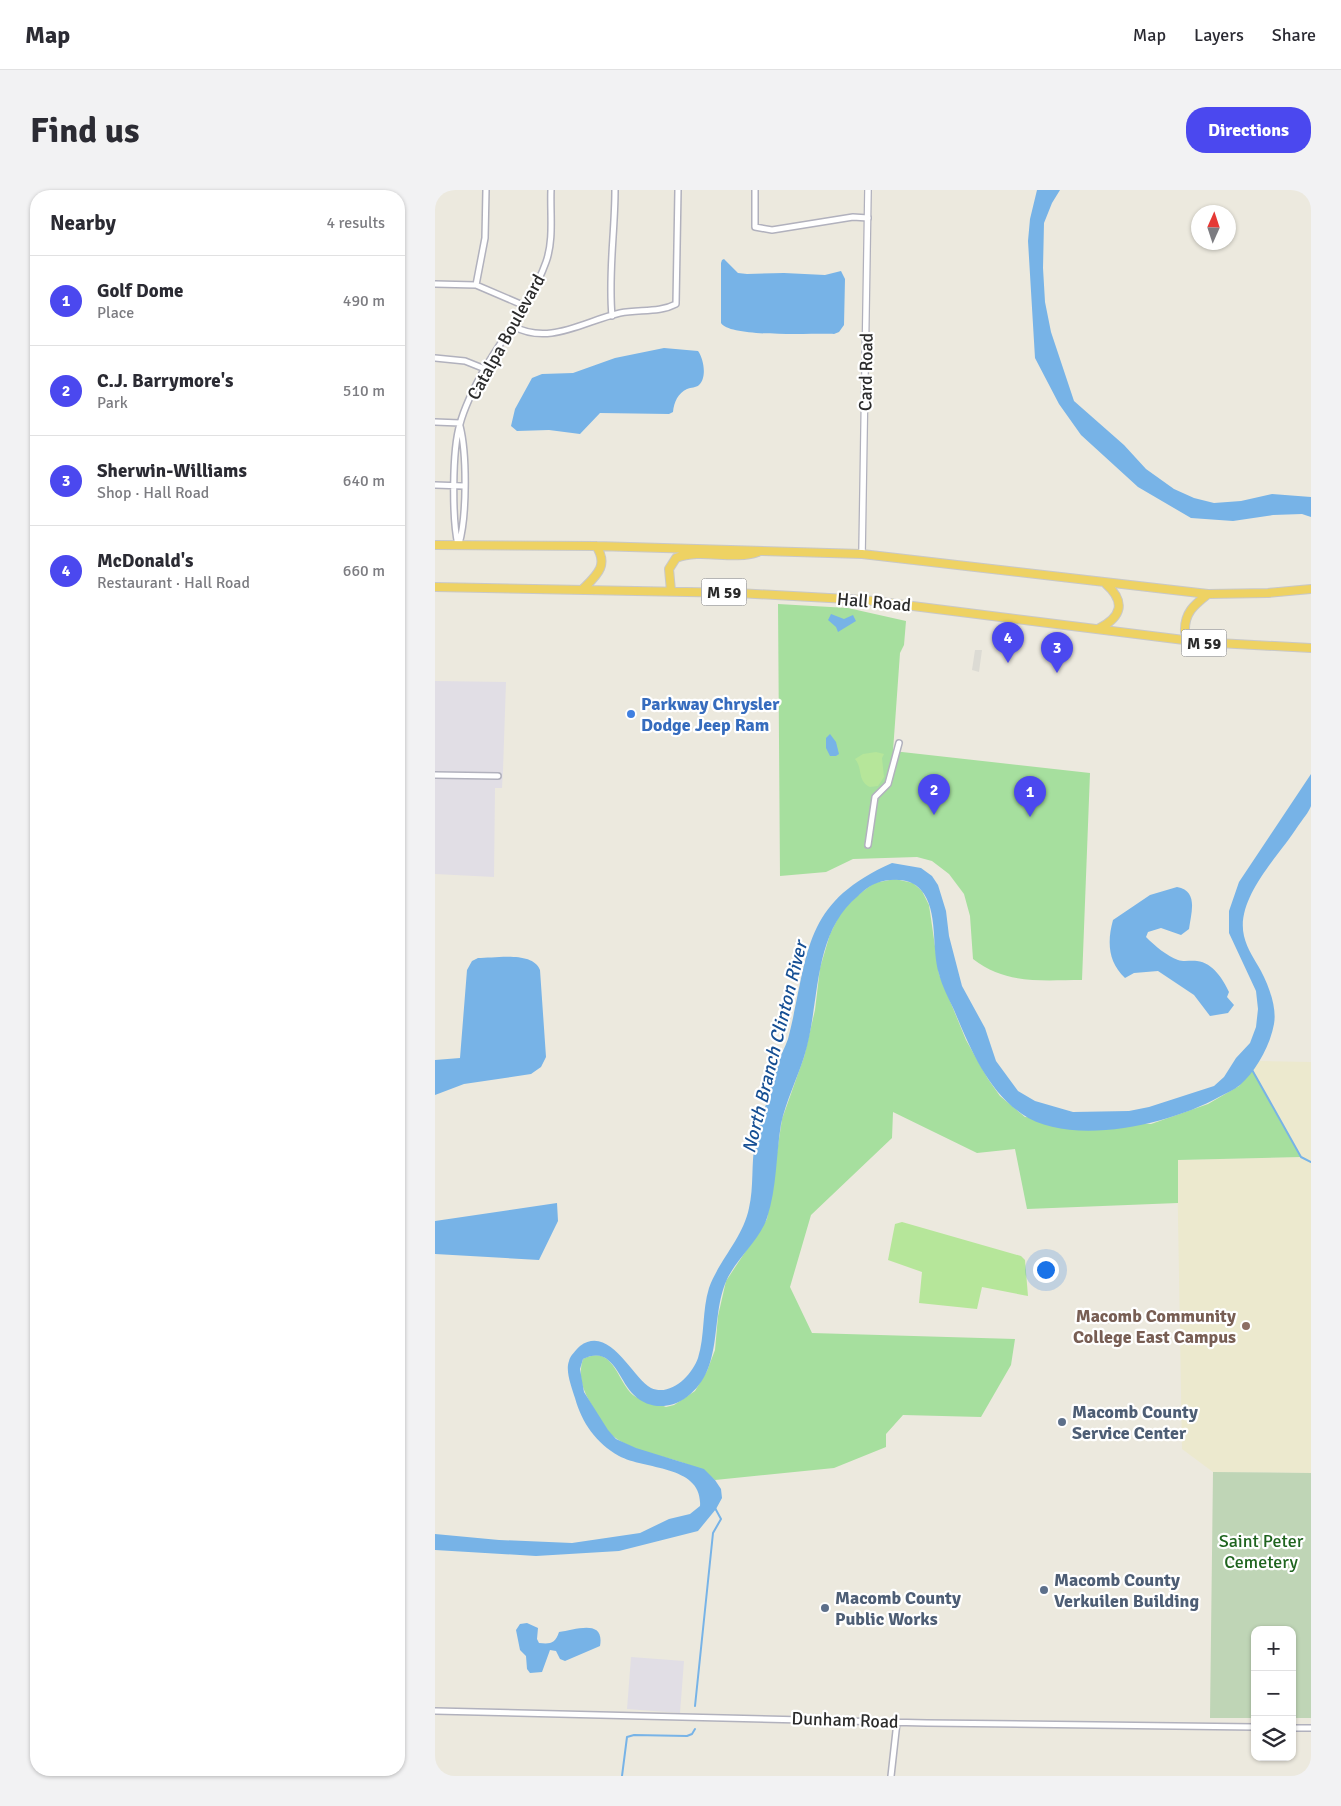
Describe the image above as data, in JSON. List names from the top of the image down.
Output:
{
  "streets": {
    "highway": ["M 59", "Hall Road"],
    "street": ["Catalpa Boulevard", "Card Road", "Dunham Road"]
  },
  "water": ["North Branch Clinton River"],
  "parks": ["Saint Peter Cemetery"],
  "places": [
    "Parkway Chrysler Dodge Jeep Ram",
    "Macomb Community College East Campus",
    "Macomb County Service Center",
    "Macomb County Verkuilen Building",
    "Macomb County Public Works"
  ],
  "north": "top",
  "page": {
    "header": "Map",
    "nav": ["Map", "Layers", "Share"],
    "buttons": "Directions",
    "title": "Find us",
    "heading": ["Nearby", "4 results"],
    "list": [
      {
        "mark": "1",
        "name": "Golf Dome",
        "note": "Place",
        "value": "490 m"
      },
      {
        "mark": "2",
        "name": "C.J. Barrymore's",
        "note": "Park",
        "value": "510 m"
      },
      {
        "mark": "3",
        "name": "Sherwin-Williams",
        "note": "Shop · Hall Road",
        "value": "640 m"
      },
      {
        "mark": "4",
        "name": "McDonald's",
        "note": "Restaurant · Hall Road",
        "value": "660 m"
      }
    ],
    "pins": [
      "4",
      "3",
      "2",
      "1"
    ],
    "map_buttons": ["+", "−"]
  }
}
